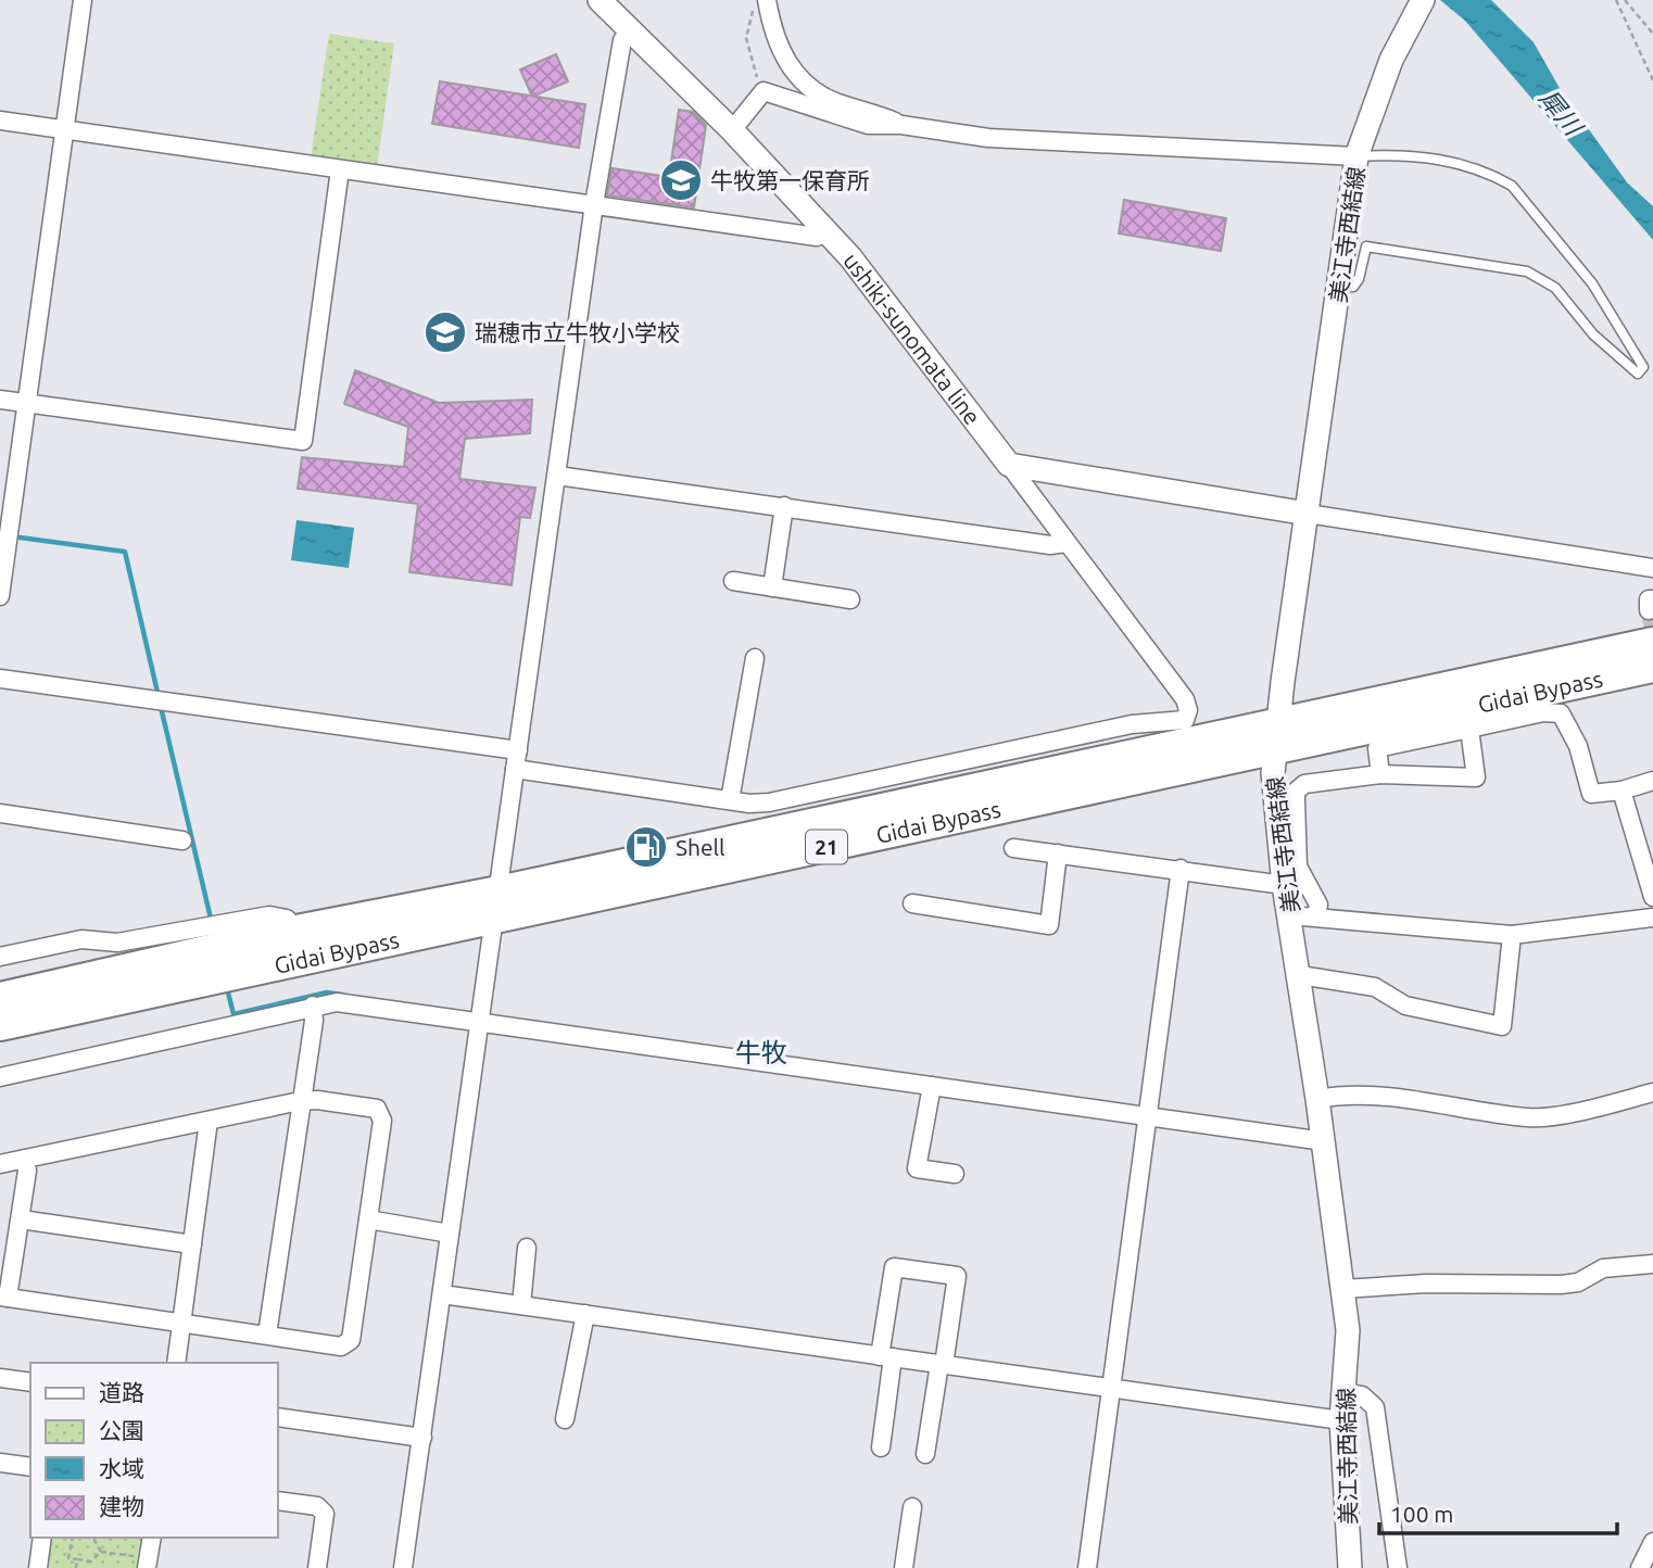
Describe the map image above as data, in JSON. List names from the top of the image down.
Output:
{
  "streets": {
    "highway": ["Gidai Bypass", "21"],
    "main road": ["美江寺西結線", "ushiki-sunomata line"]
  },
  "crossings": [
    ["美江寺西結線", "Gidai Bypass"]
  ],
  "districts": ["牛牧"],
  "water": ["犀川"],
  "places": {
    "school or university": ["牛牧第一保育所", "瑞穂市立牛牧小学校"],
    "fuel station": ["Shell"]
  },
  "legend": [
    "道路",
    "公園",
    "水域",
    "建物"
  ],
  "scale_bar": "100 m"
}
